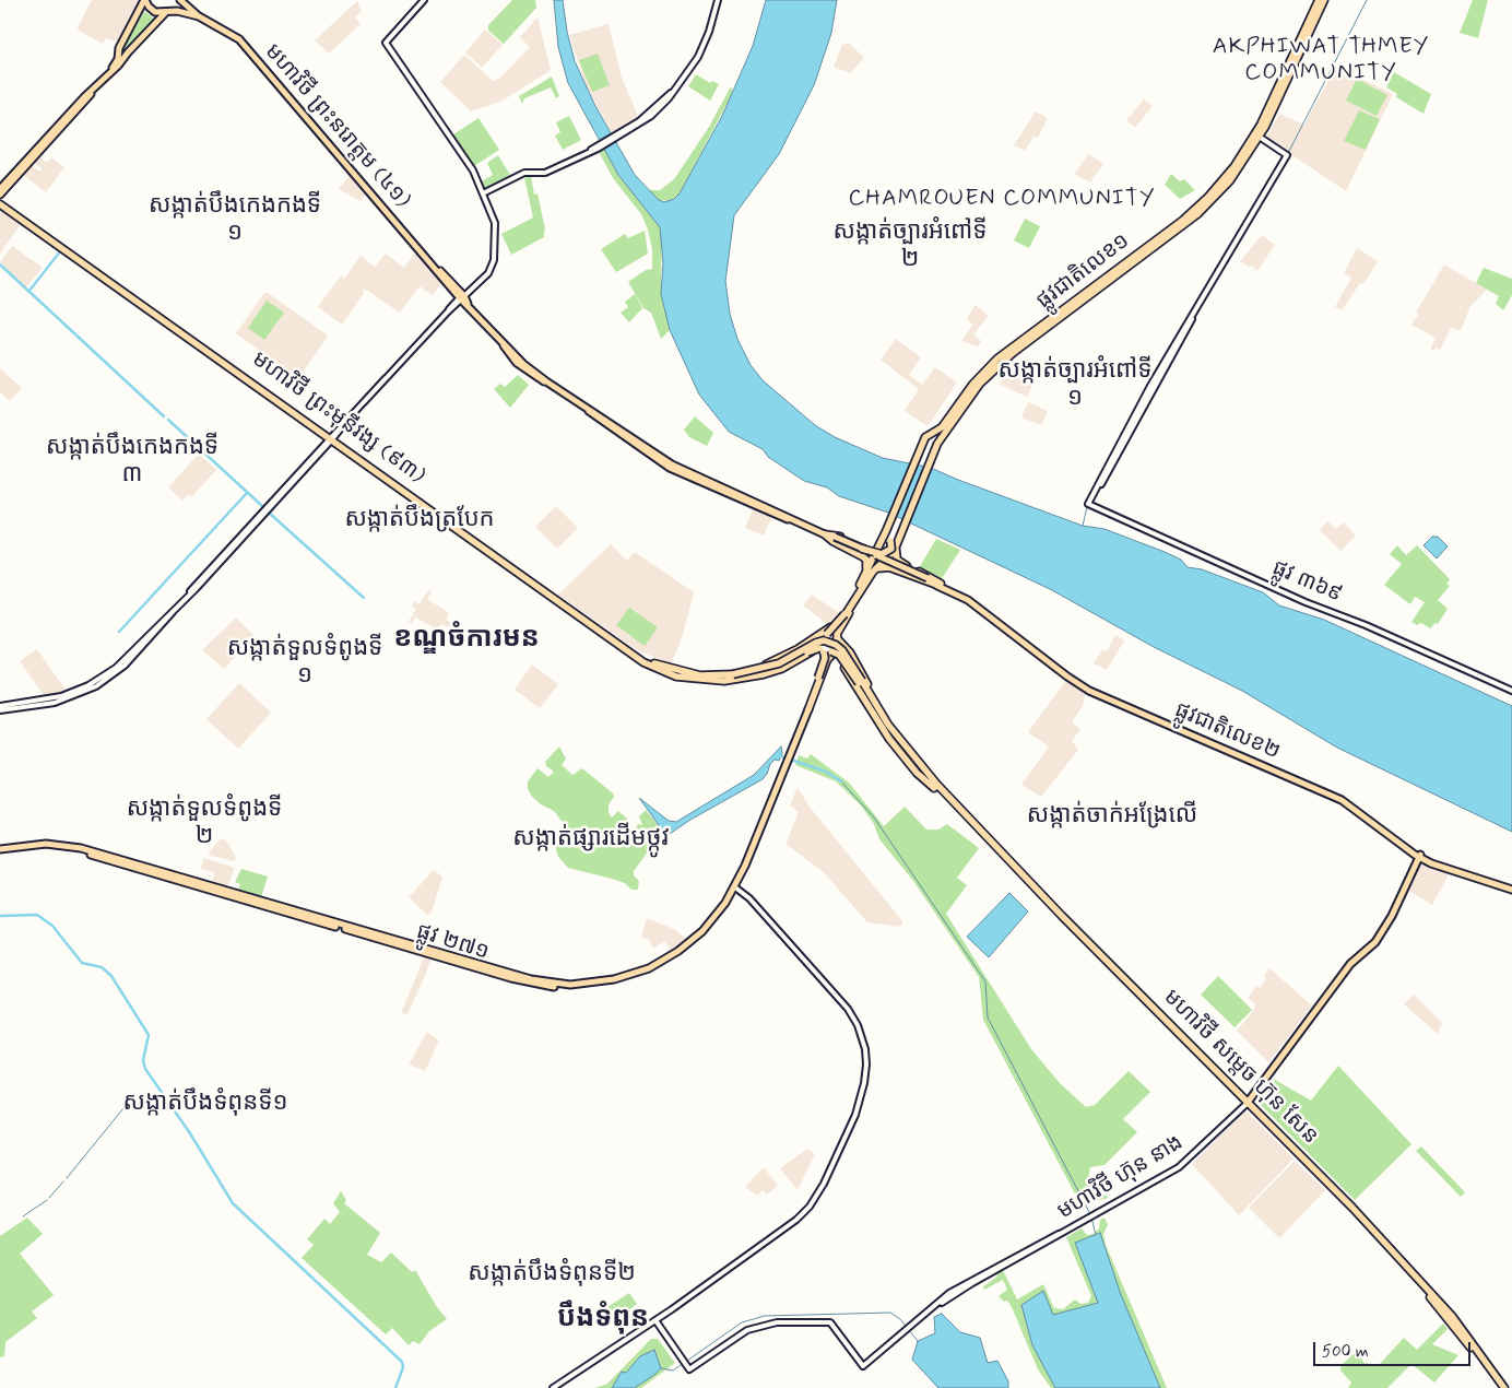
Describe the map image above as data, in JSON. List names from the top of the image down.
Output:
{
  "streets": {
    "highway": ["ផ្លូវជាតិលេខ១", "មហាវិថី ព្រះមុនីវង្ស (៩៣)", "មហាវិថី សម្តេច ហ៊ុន សែន"],
    "main road": [
      "មហាវិថី ព្រះនរោត្តម (៤១)",
      "ផ្លូវ ៣៦៩",
      "ផ្លូវជាតិលេខ២",
      "ផ្លូវ ២៧១",
      "មហាវិថី ហ៊ុន នាង"
    ]
  },
  "crossings": [
    ["ផ្លូវជាតិលេខ១", "ផ្លូវ ៣៦៩"],
    ["ផ្លូវជាតិលេខ២", "មហាវិថី ហ៊ុន នាង"],
    ["មហាវិថី សម្តេច ហ៊ុន សែន", "មហាវិថី ហ៊ុន នាង"]
  ],
  "districts": [
    "AKPHIWAT THMEY COMMUNITY",
    "CHAMROUEN COMMUNITY",
    "សង្កាត់បឹងកេងកងទី ១",
    "សង្កាត់ច្បារអំពៅទី ២",
    "សង្កាត់ច្បារអំពៅទី ១",
    "សង្កាត់បឹងកេងកងទី ៣",
    "សង្កាត់បឹងត្របែក",
    "ខណ្ឌចំការមន",
    "សង្កាត់ទួលទំពូងទី ១",
    "សង្កាត់ទួលទំពូងទី ២",
    "សង្កាត់ចាក់អង្រែលើ",
    "សង្កាត់ផ្សារដើមថ្កូវ",
    "សង្កាត់បឹងទំពុនទី១",
    "សង្កាត់បឹងទំពុនទី២",
    "បឹងទំពុន"
  ],
  "scale_bar": "500 m"
}
